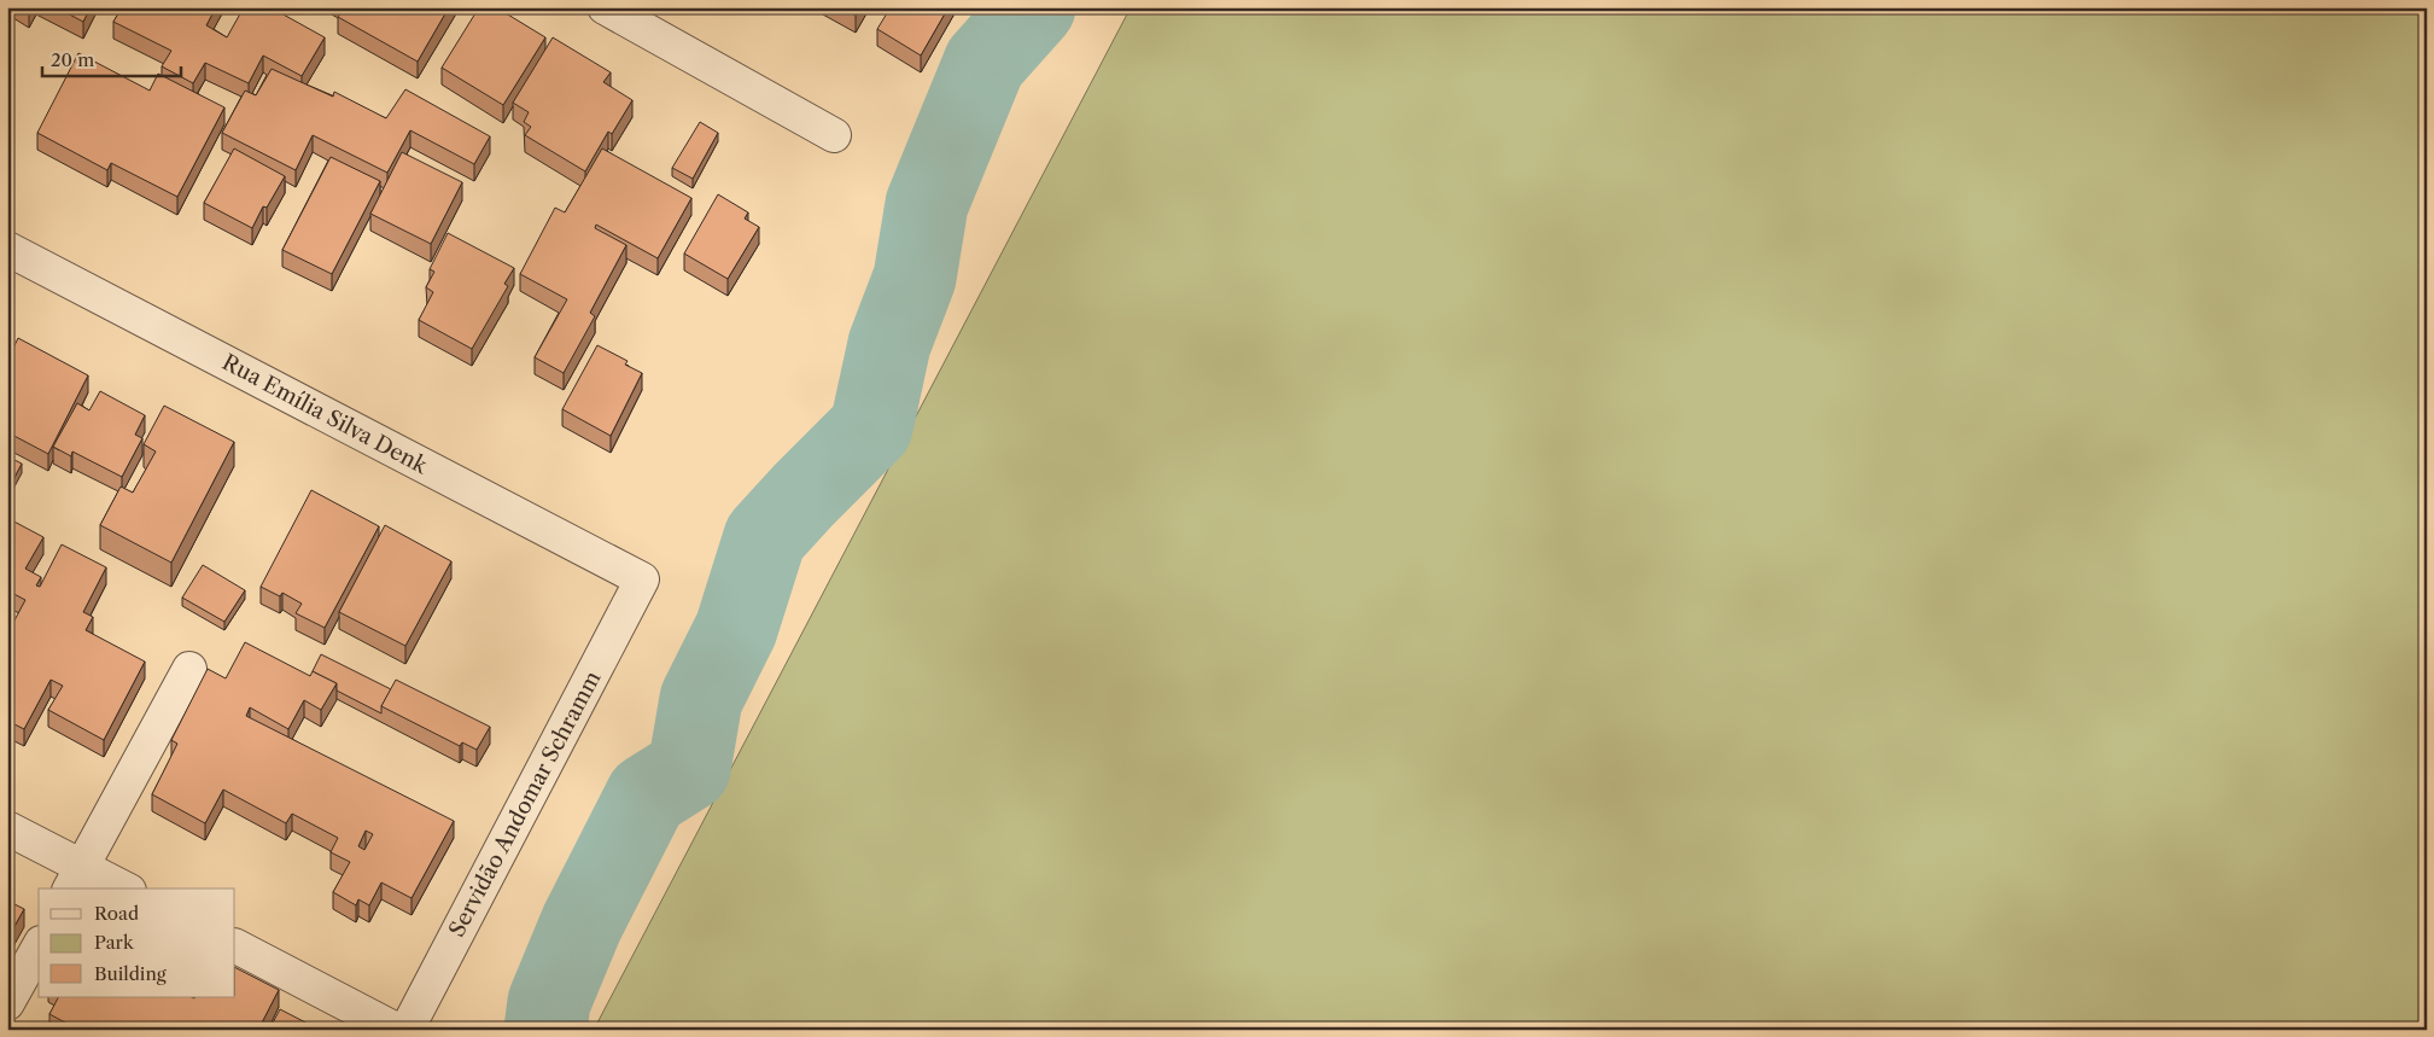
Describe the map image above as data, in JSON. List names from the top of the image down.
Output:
{
  "streets": {
    "street": ["Rua Emília Silva Denk", "Servidão Andomar Schramm"]
  },
  "crossings": [
    ["Rua Emília Silva Denk", "Servidão Andomar Schramm"]
  ],
  "legend": ["Road", "Park", "Building"],
  "scale_bar": "20 m"
}
